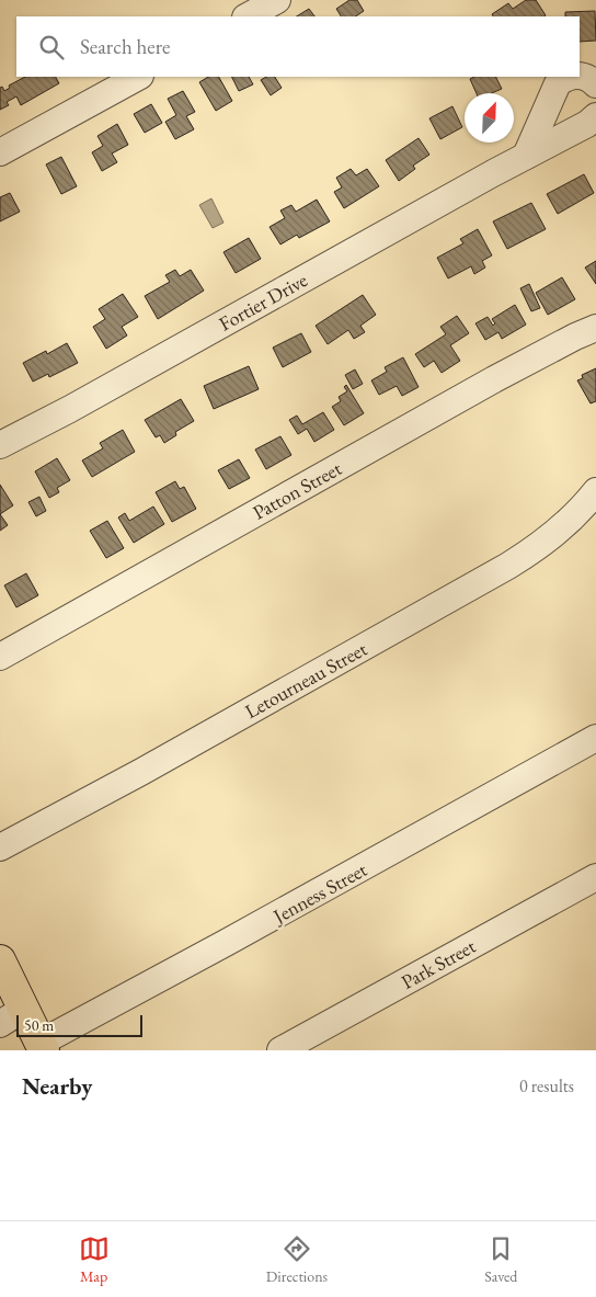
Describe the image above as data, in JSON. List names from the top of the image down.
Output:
{
  "streets": {
    "street": [
      "Fortier Drive",
      "Patton Street",
      "Letourneau Street",
      "Jenness Street",
      "Park Street"
    ]
  },
  "scale_bar": "50 m",
  "north": "top right",
  "page": {
    "search": "Search here",
    "scale": "50 m",
    "heading": ["Nearby", "0 results"],
    "nav": ["Map", "Directions", "Saved"]
  }
}
